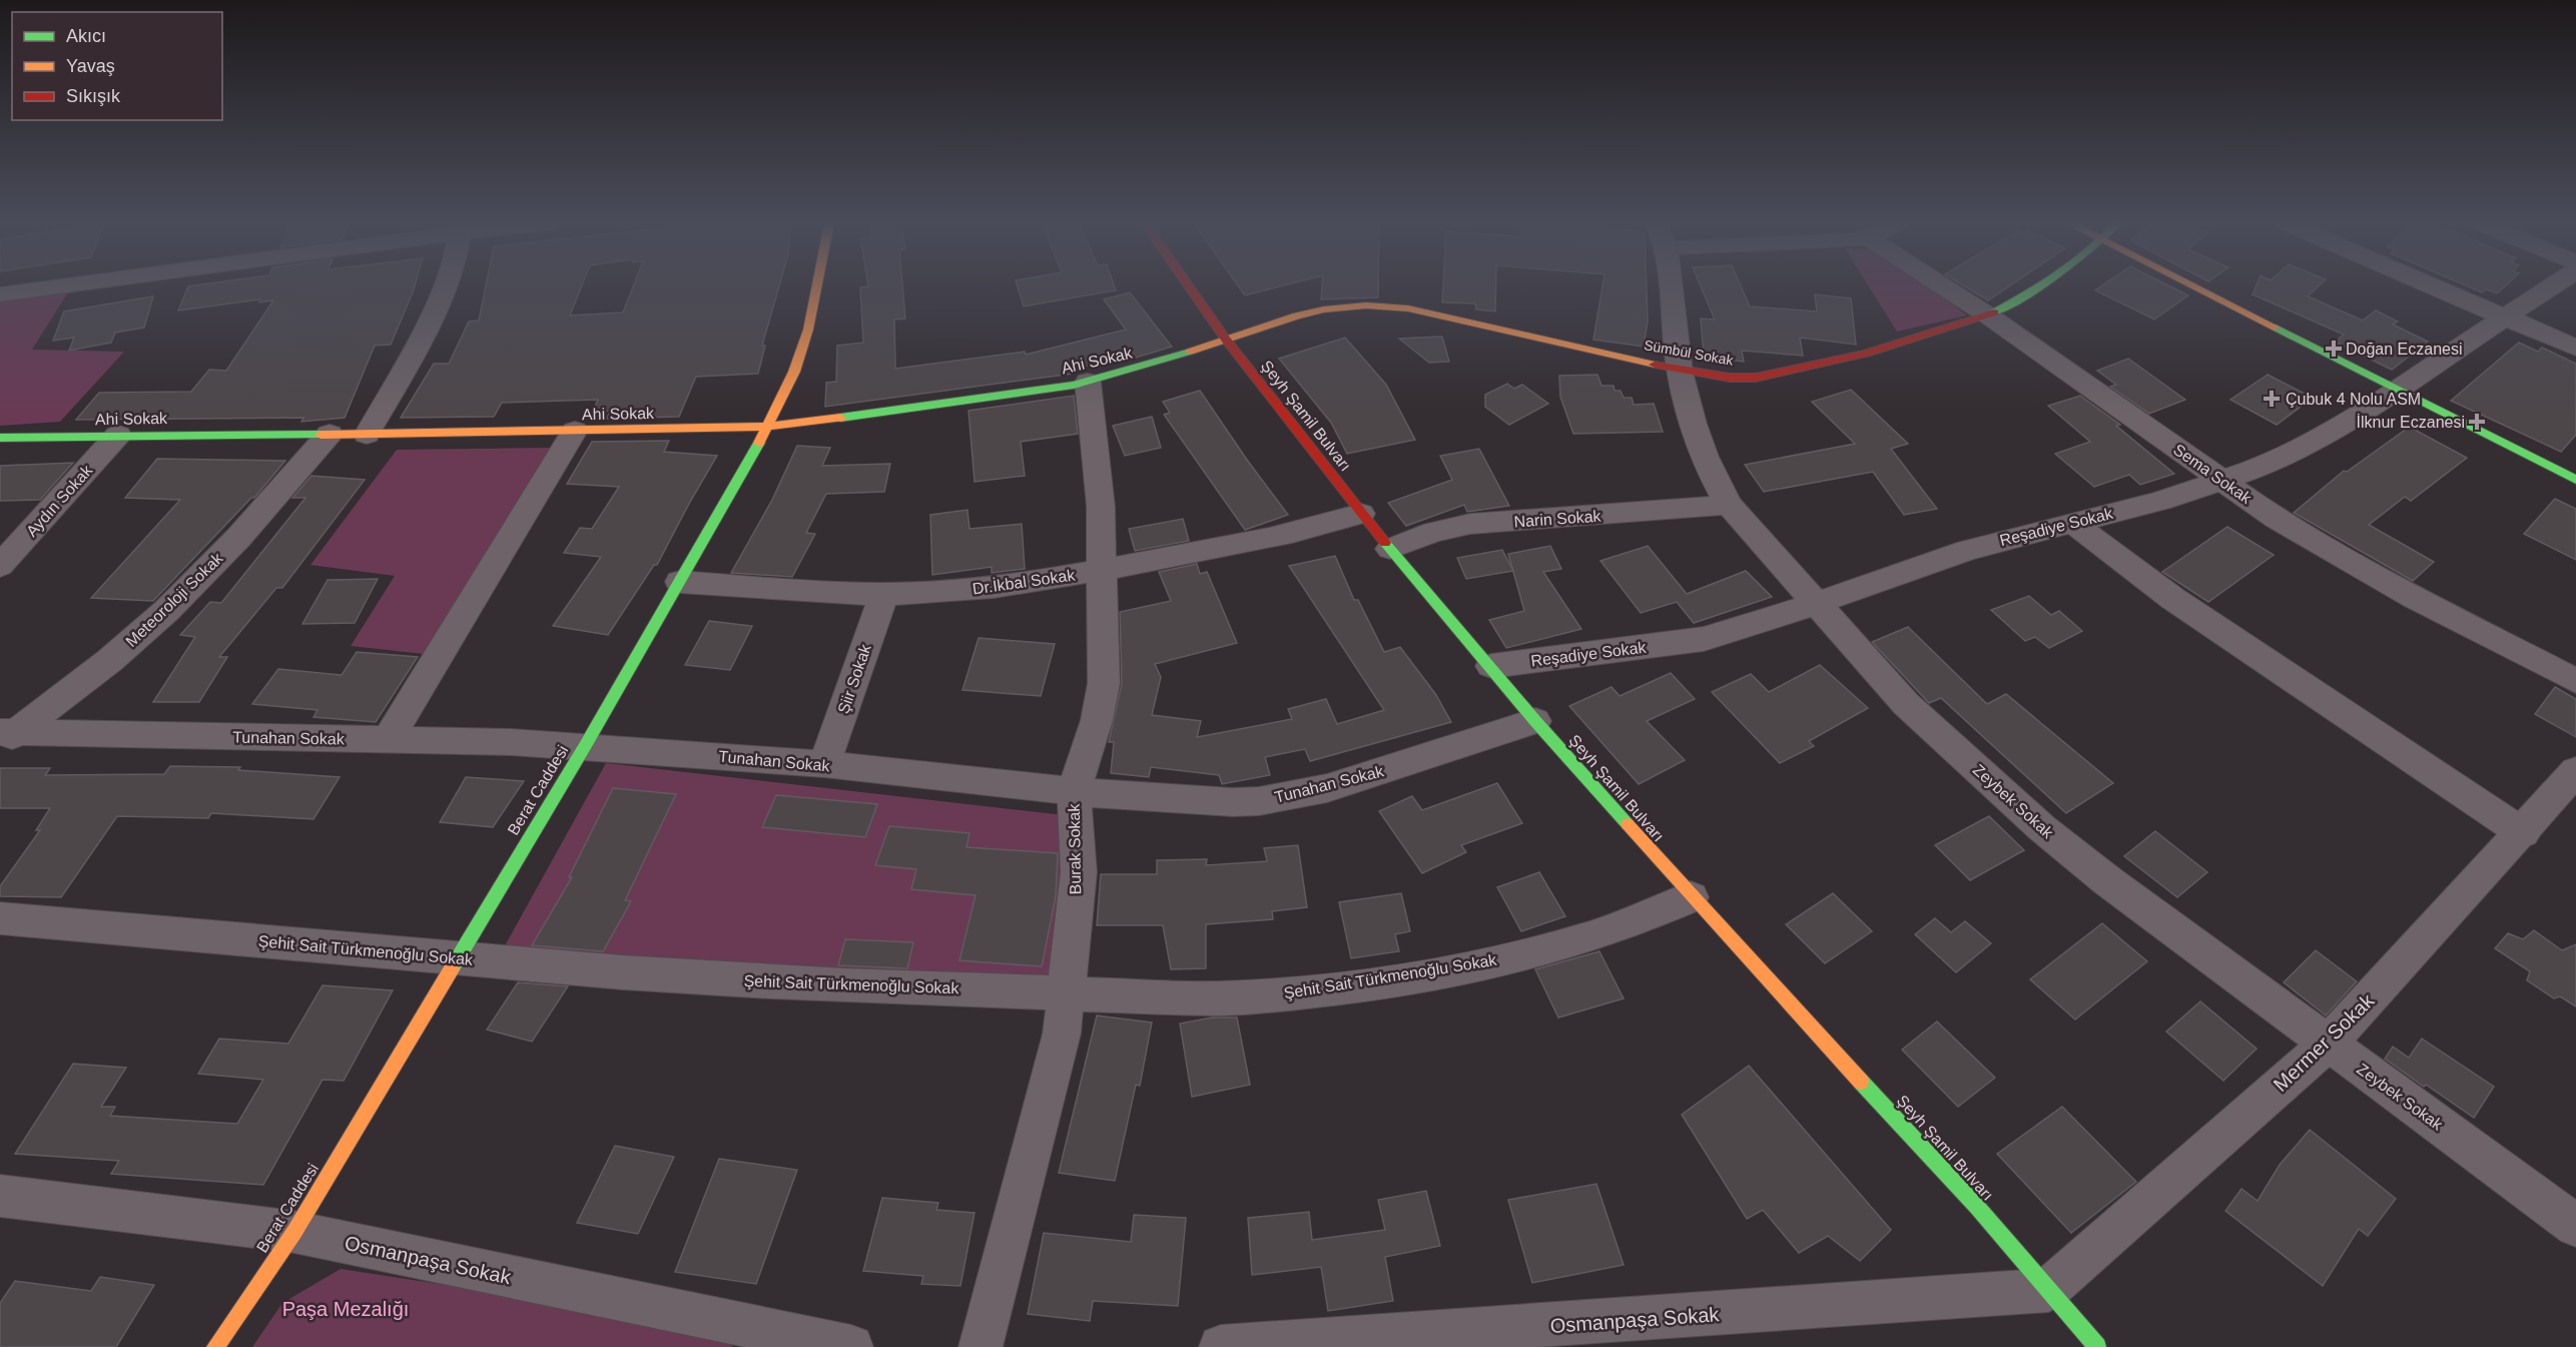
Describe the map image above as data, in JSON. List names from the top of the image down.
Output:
{
  "streets": {
    "street": [
      "Sümbül Sokak",
      "Ahi Sokak",
      "Şeyh Şamil Bulvarı",
      "Sema Sokak",
      "Aydın Sokak",
      "Narin Sokak",
      "Reşadiye Sokak",
      "Dr.İkbal Sokak",
      "Meteoroloji Sokak",
      "Şiir Sokak",
      "Tunahan Sokak",
      "Berat Caddesi",
      "Zeybek Sokak",
      "Burak Sokak",
      "Şehit Sait Türkmenoğlu Sokak",
      "Mermer Sokak",
      "Osmanpaşa Sokak"
    ]
  },
  "crossings": [
    ["Sümbül Sokak", "Ahi Sokak"],
    ["Sümbül Sokak", "Şeyh Şamil Bulvarı"],
    ["Sümbül Sokak", "Sema Sokak"],
    ["Sümbül Sokak", "Zeybek Sokak"],
    ["Ahi Sokak", "Şeyh Şamil Bulvarı"],
    ["Ahi Sokak", "Aydın Sokak"],
    ["Ahi Sokak", "Meteoroloji Sokak"],
    ["Ahi Sokak", "Berat Caddesi"],
    ["Ahi Sokak", "Burak Sokak"],
    ["Şeyh Şamil Bulvarı", "Narin Sokak"],
    ["Şeyh Şamil Bulvarı", "Reşadiye Sokak"],
    ["Şeyh Şamil Bulvarı", "Dr.İkbal Sokak"],
    ["Şeyh Şamil Bulvarı", "Tunahan Sokak"],
    ["Şeyh Şamil Bulvarı", "Şehit Sait Türkmenoğlu Sokak"],
    ["Şeyh Şamil Bulvarı", "Mermer Sokak"],
    ["Şeyh Şamil Bulvarı", "Osmanpaşa Sokak"],
    ["Sema Sokak", "Reşadiye Sokak"],
    ["Narin Sokak", "Zeybek Sokak"],
    ["Reşadiye Sokak", "Zeybek Sokak"],
    ["Dr.İkbal Sokak", "Şiir Sokak"],
    ["Dr.İkbal Sokak", "Berat Caddesi"],
    ["Dr.İkbal Sokak", "Burak Sokak"],
    ["Meteoroloji Sokak", "Tunahan Sokak"],
    ["Şiir Sokak", "Tunahan Sokak"],
    ["Tunahan Sokak", "Berat Caddesi"],
    ["Tunahan Sokak", "Burak Sokak"],
    ["Berat Caddesi", "Şehit Sait Türkmenoğlu Sokak"],
    ["Berat Caddesi", "Osmanpaşa Sokak"],
    ["Zeybek Sokak", "Mermer Sokak"],
    ["Burak Sokak", "Şehit Sait Türkmenoğlu Sokak"],
    ["Mermer Sokak", "Osmanpaşa Sokak"]
  ],
  "parks": ["Paşa Mezalığı"],
  "places": {
    "health": ["Doğan Eczanesi", "Çubuk 4 Nolu ASM", "İlknur Eczanesi"]
  },
  "legend": ["Akıcı", "Yavaş", "Sıkışık"]
}
